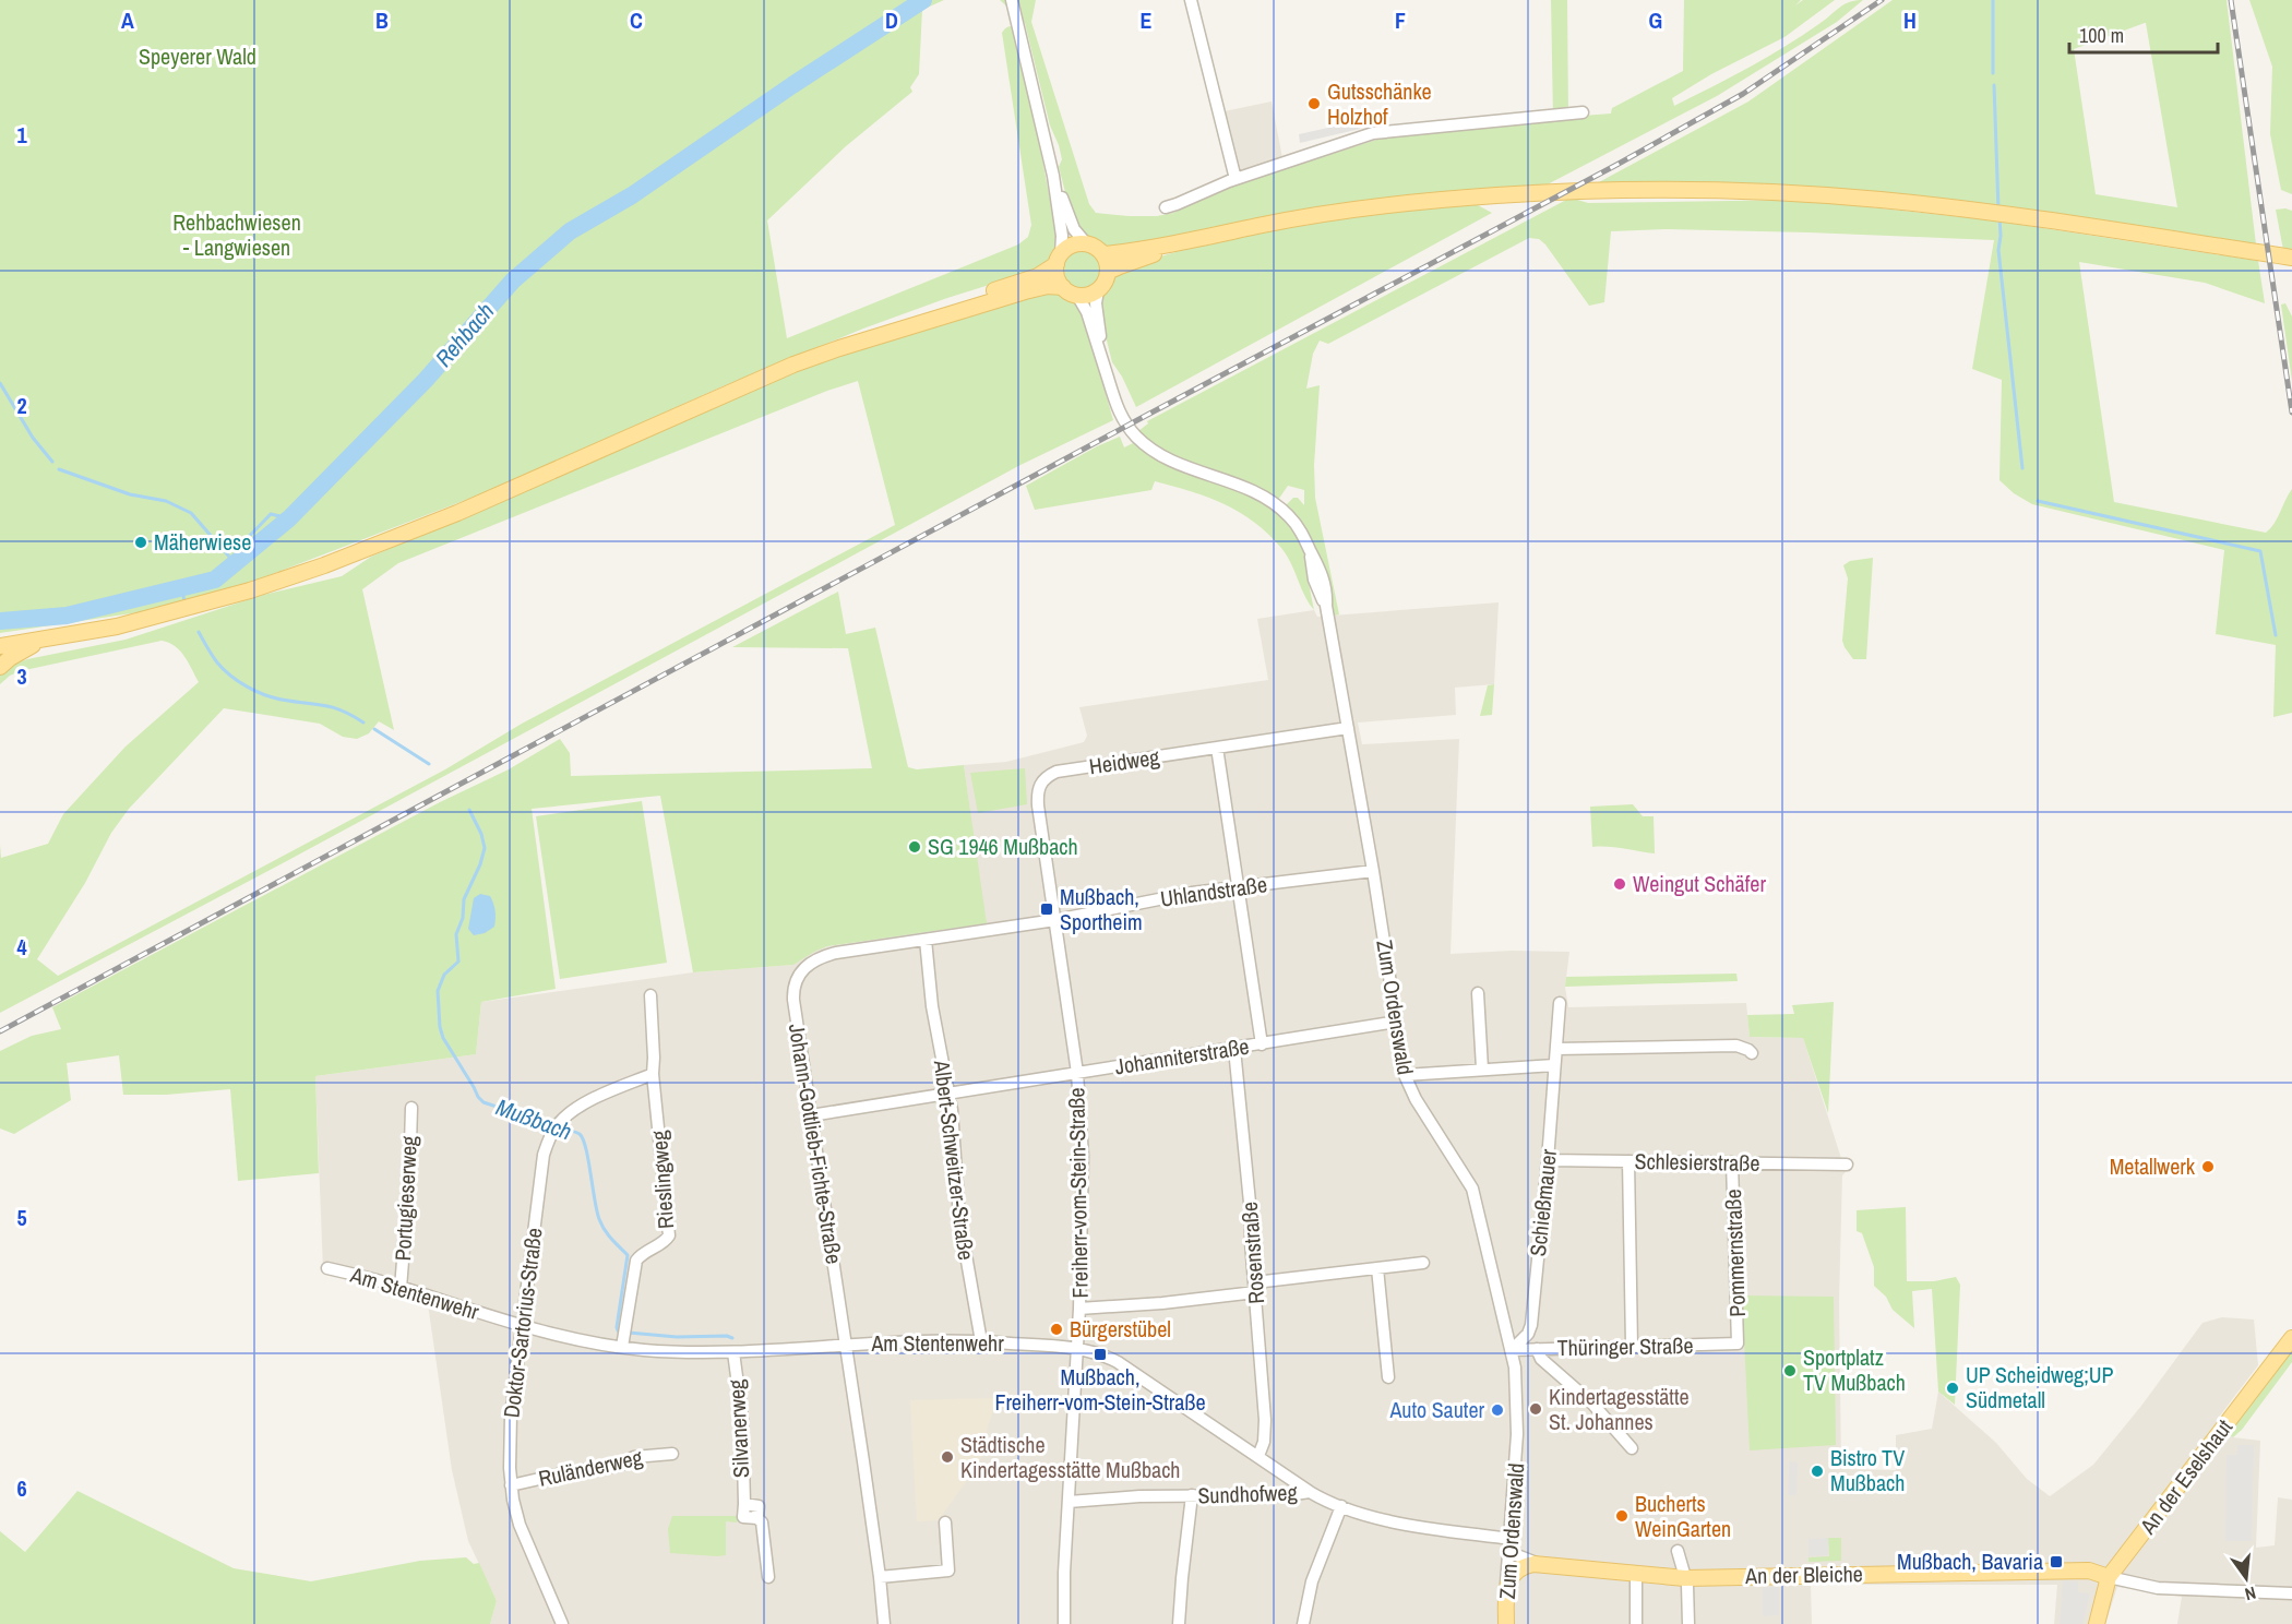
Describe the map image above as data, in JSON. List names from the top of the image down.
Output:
{
  "streets": {
    "main road": ["Zum Ordenswald", "An der Eselshaut", "An der Bleiche"],
    "street": [
      "Heidweg",
      "Uhlandstraße",
      "Johanniterstraße",
      "Johann-Gottlieb-Fichte-Straße",
      "Albert-Schweitzer-Straße",
      "Schlesierstraße",
      "Rieslingweg",
      "Freiherr-vom-Stein-Straße",
      "Portugieserweg",
      "Schießmauer",
      "Rosenstraße",
      "Pommernstraße",
      "Am Stentenwehr",
      "Doktor-Sartorius-Straße",
      "Thüringer Straße",
      "Silvanerweg",
      "Ruländerweg",
      "Sundhofweg"
    ]
  },
  "crossings": [
    ["Heidweg", "Uhlandstraße"],
    ["Heidweg", "Zum Ordenswald"],
    ["Heidweg", "Johann-Gottlieb-Fichte-Straße"],
    ["Heidweg", "Freiherr-vom-Stein-Straße"],
    ["Uhlandstraße", "Zum Ordenswald"],
    ["Uhlandstraße", "Johann-Gottlieb-Fichte-Straße"],
    ["Uhlandstraße", "Freiherr-vom-Stein-Straße"],
    ["Zum Ordenswald", "Johanniterstraße"],
    ["Zum Ordenswald", "Schießmauer"],
    ["Zum Ordenswald", "Am Stentenwehr"],
    ["Zum Ordenswald", "Thüringer Straße"],
    ["Zum Ordenswald", "An der Bleiche"],
    ["Johanniterstraße", "Johann-Gottlieb-Fichte-Straße"],
    ["Johanniterstraße", "Albert-Schweitzer-Straße"],
    ["Johanniterstraße", "Freiherr-vom-Stein-Straße"],
    ["Johanniterstraße", "Rosenstraße"],
    ["Johann-Gottlieb-Fichte-Straße", "Albert-Schweitzer-Straße"],
    ["Johann-Gottlieb-Fichte-Straße", "Freiherr-vom-Stein-Straße"],
    ["Johann-Gottlieb-Fichte-Straße", "Am Stentenwehr"],
    ["Albert-Schweitzer-Straße", "Am Stentenwehr"],
    ["Schlesierstraße", "Schießmauer"],
    ["Schlesierstraße", "Pommernstraße"],
    ["Rieslingweg", "Am Stentenwehr"],
    ["Rieslingweg", "Doktor-Sartorius-Straße"],
    ["Freiherr-vom-Stein-Straße", "Am Stentenwehr"],
    ["Freiherr-vom-Stein-Straße", "Sundhofweg"],
    ["Portugieserweg", "Am Stentenwehr"],
    ["Schießmauer", "Thüringer Straße"],
    ["Rosenstraße", "Am Stentenwehr"],
    ["Pommernstraße", "Thüringer Straße"],
    ["Am Stentenwehr", "Doktor-Sartorius-Straße"],
    ["Am Stentenwehr", "Silvanerweg"],
    ["Am Stentenwehr", "Sundhofweg"],
    ["Doktor-Sartorius-Straße", "Ruländerweg"],
    ["An der Eselshaut", "An der Bleiche"]
  ],
  "water": ["Rehbach", "Mußbach"],
  "parks": ["Speyerer Wald", "Rehbachwiesen - Langwiesen"],
  "places": {
    "other": [
      "Gutsschänke Holzhof",
      "Mäherwiese",
      "SG 1946 Mußbach",
      "Weingut Schäfer",
      "Metallwerk",
      "Bürgerstübel",
      "Sportplatz TV Mußbach",
      "UP Scheidweg;UP Südmetall",
      "Kindertagesstätte St. Johannes",
      "Auto Sauter",
      "Städtische Kindertagesstätte Mußbach",
      "Bistro TV Mußbach",
      "Bucherts WeinGarten"
    ],
    "transit": ["Mußbach, Sportheim", "Mußbach, Freiherr-vom-Stein-Straße", "Mußbach, Bavaria"]
  },
  "scale_bar": "100 m",
  "north": "bottom",
  "grid": {
    "columns": [
      "A",
      "B",
      "C",
      "D",
      "E",
      "F",
      "G",
      "H"
    ],
    "rows": [
      "1",
      "2",
      "3",
      "4",
      "5",
      "6"
    ]
  }
}
